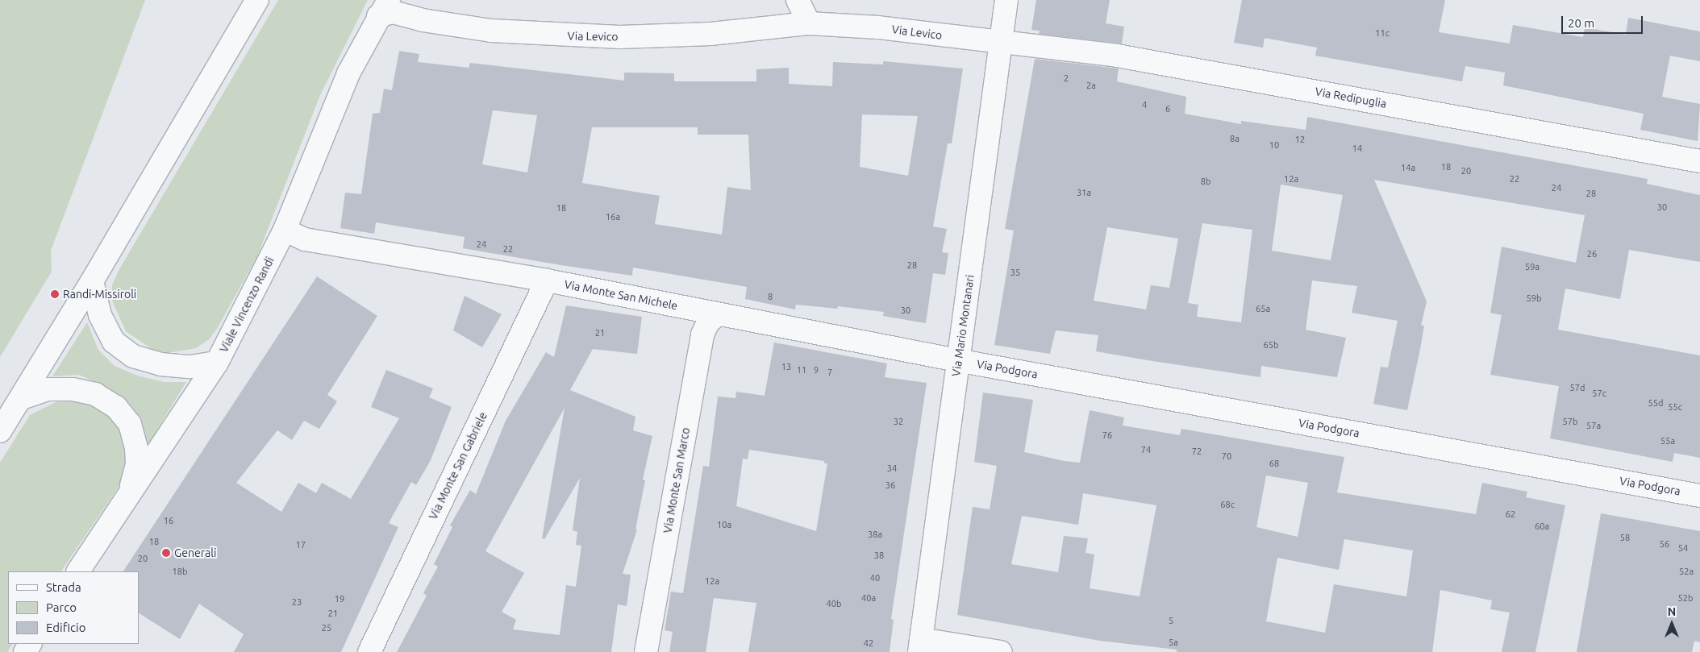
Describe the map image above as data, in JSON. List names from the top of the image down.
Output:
{
  "streets": {
    "street": [
      "Via Levico",
      "Via Redipuglia",
      "Via Monte San Michele",
      "Viale Vincenzo Randi",
      "Via Mario Montanari",
      "Via Podgora",
      "Via Monte San Gabriele",
      "Via Monte San Marco"
    ]
  },
  "crossings": [
    ["Via Levico", "Via Redipuglia"],
    ["Via Levico", "Viale Vincenzo Randi"],
    ["Via Levico", "Via Mario Montanari"],
    ["Via Redipuglia", "Via Mario Montanari"],
    ["Via Monte San Michele", "Viale Vincenzo Randi"],
    ["Via Monte San Michele", "Via Mario Montanari"],
    ["Via Monte San Michele", "Via Podgora"],
    ["Via Monte San Michele", "Via Monte San Gabriele"],
    ["Via Monte San Michele", "Via Monte San Marco"],
    ["Via Mario Montanari", "Via Podgora"]
  ],
  "places": ["Randi-Missiroli", "Generali"],
  "house_numbers": [
    "11c",
    "2",
    "2a",
    "4",
    "6",
    "8a",
    "12",
    "10",
    "14",
    "18",
    "14a",
    "20",
    "12a",
    "22",
    "8b",
    "24",
    "31a",
    "28",
    "30",
    "18",
    "16a",
    "24",
    "22",
    "26",
    "28",
    "59a",
    "35",
    "8",
    "59b",
    "65a",
    "30",
    "21",
    "65b",
    "13",
    "11",
    "9",
    "7",
    "57d",
    "57c",
    "55d",
    "55c",
    "32",
    "57b",
    "57a",
    "76",
    "55a",
    "74",
    "72",
    "70",
    "68",
    "34",
    "36",
    "68c",
    "62",
    "16",
    "10a",
    "60a",
    "38a",
    "58",
    "18",
    "56",
    "17",
    "54",
    "38",
    "20",
    "18b",
    "52a",
    "40",
    "12a",
    "40a",
    "52b",
    "19",
    "23",
    "40b",
    "21",
    "5",
    "25",
    "5a",
    "42"
  ],
  "legend": ["Strada", "Parco", "Edificio"],
  "scale_bar": "20 m",
  "north": "top"
}
